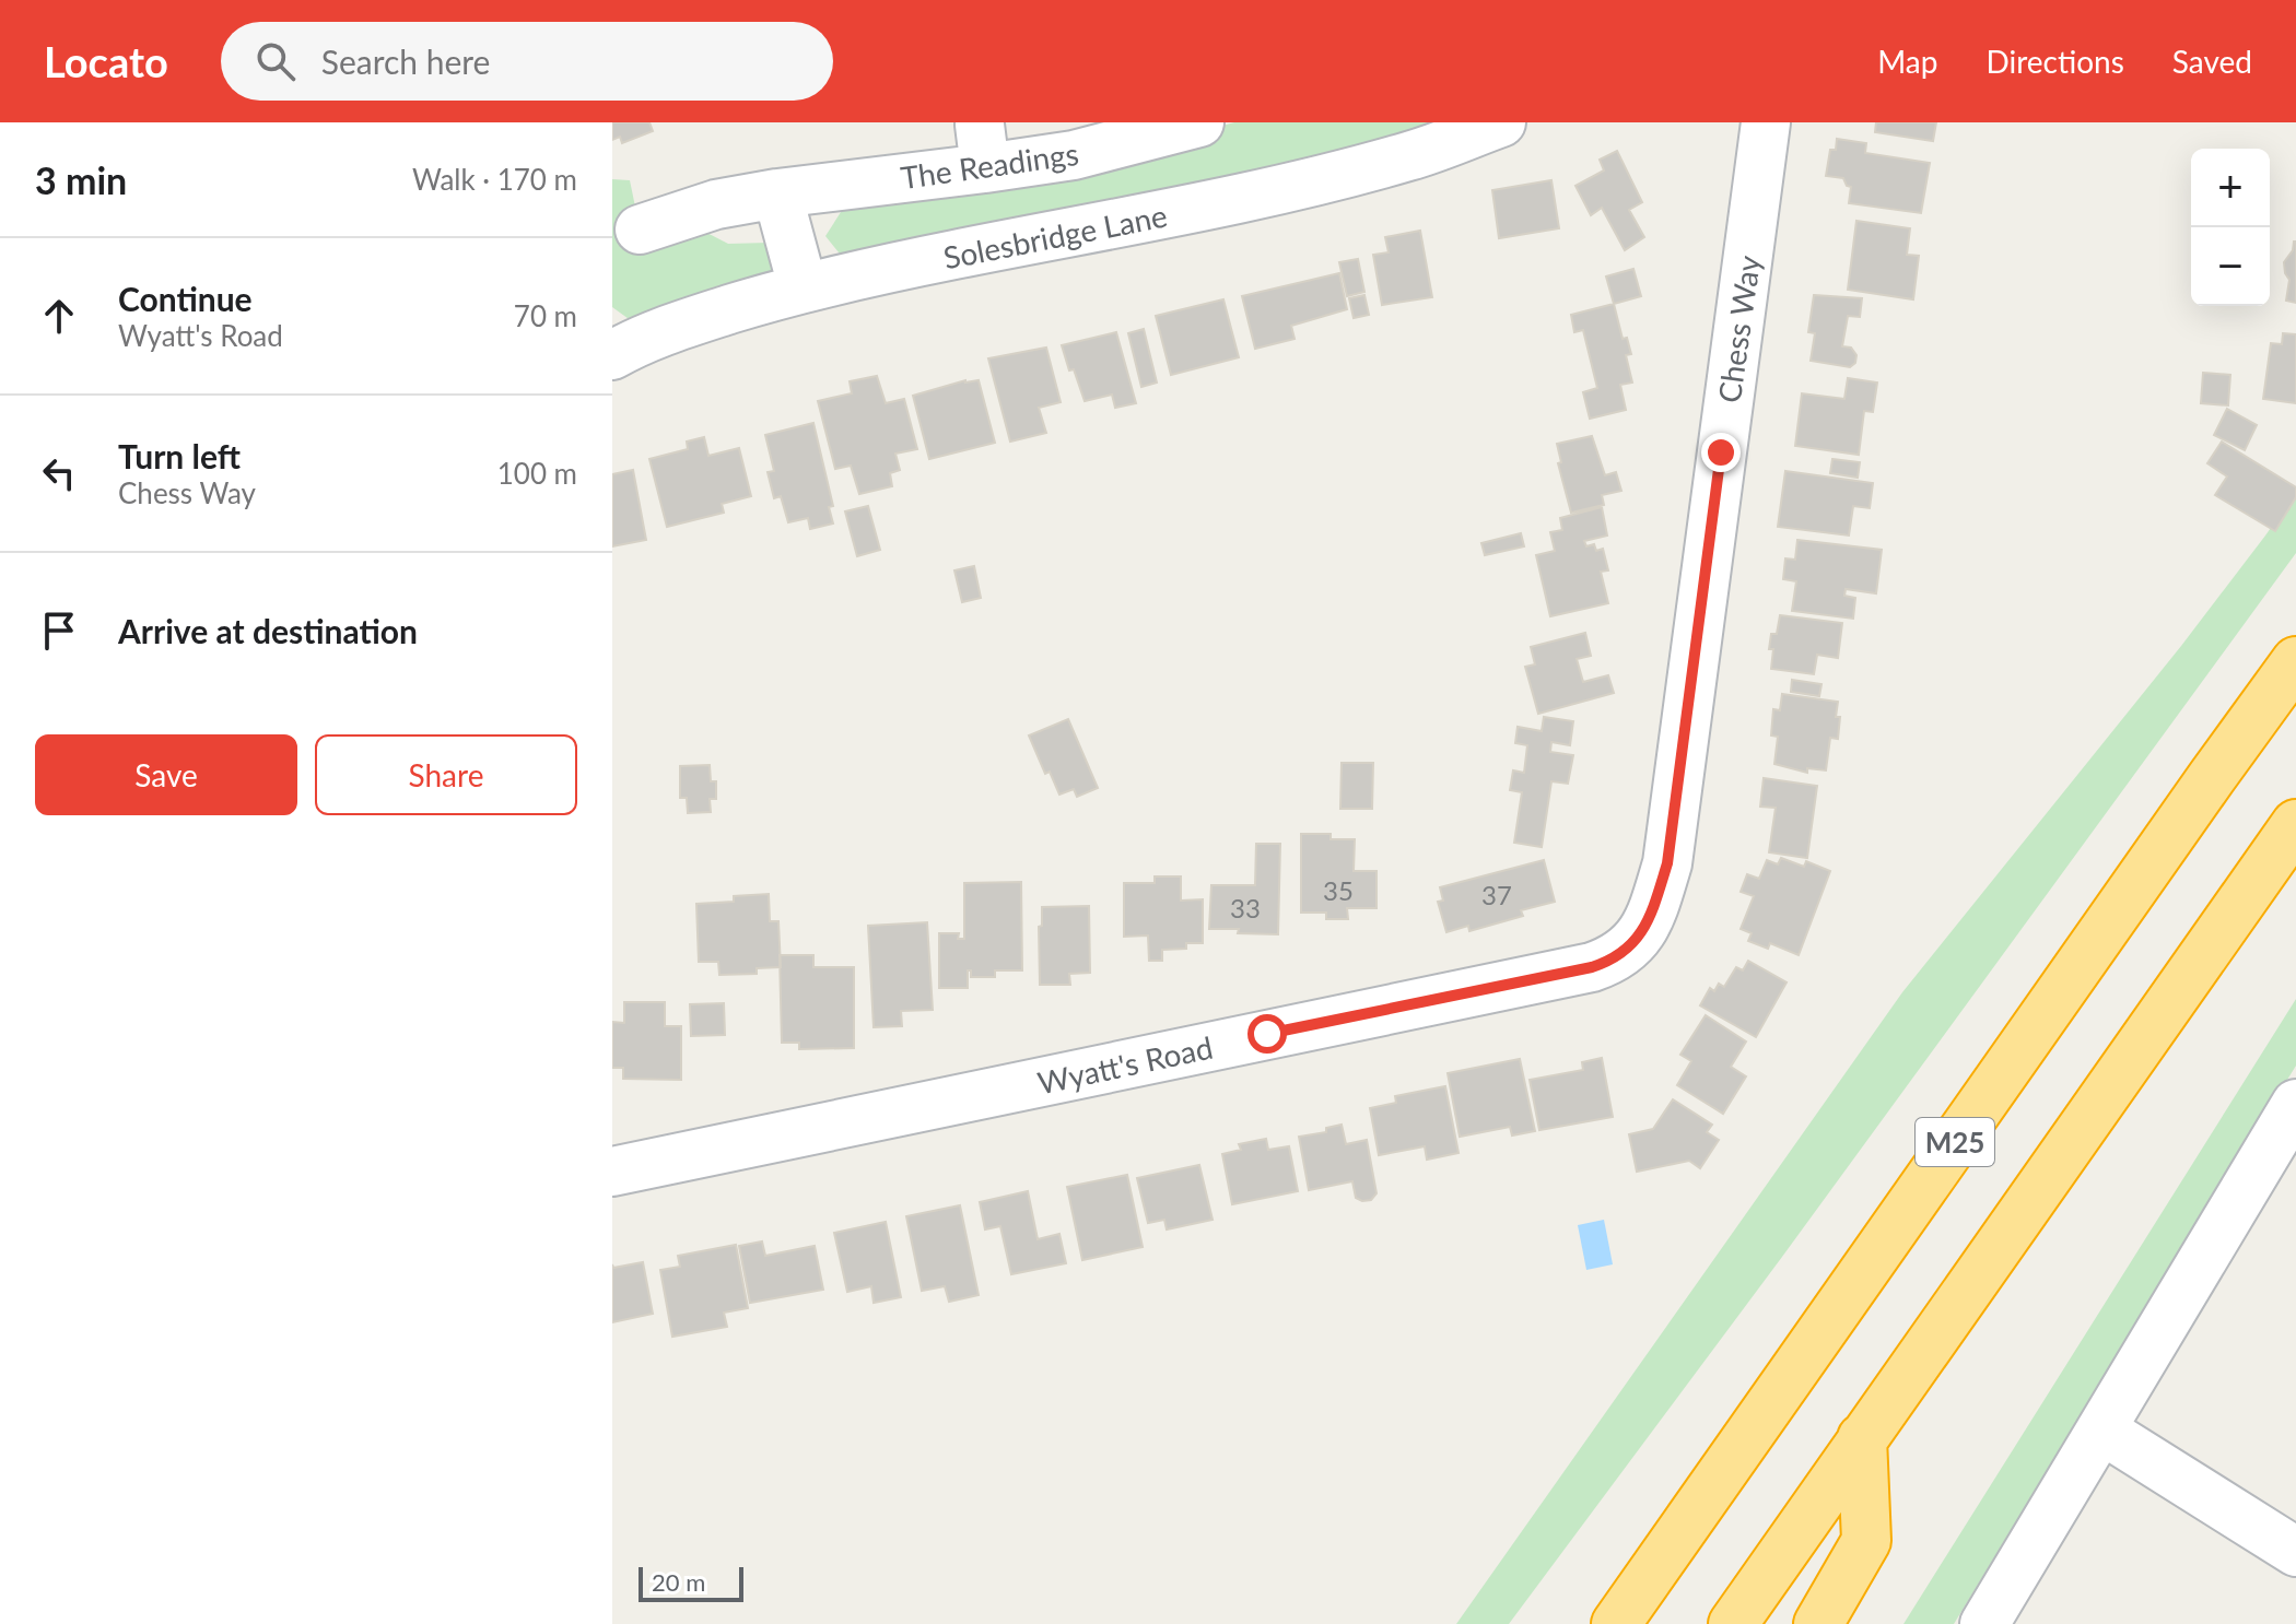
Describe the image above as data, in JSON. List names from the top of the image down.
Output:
{
  "streets": {
    "highway": ["M25"],
    "street": [
      "The Readings",
      "Solesbridge Lane",
      "Chess Way",
      "Wyatt's Road"
    ]
  },
  "crossings": [
    ["Chess Way", "Wyatt's Road"]
  ],
  "house_numbers": ["35", "37", "33"],
  "scale_bar": "20 m",
  "page": {
    "header": "Locato",
    "search": "Search here",
    "nav": ["Map", "Directions", "Saved"],
    "heading": ["3 min", "Walk · 170 m"],
    "map_buttons": ["+", "−"],
    "list": [
      ["Continue", "Wyatt's Road", "70 m"],
      ["Turn left", "Chess Way", "100 m"],
      "Arrive at destination"
    ],
    "buttons": ["Save", "Share"],
    "scale": "20 m"
  }
}
